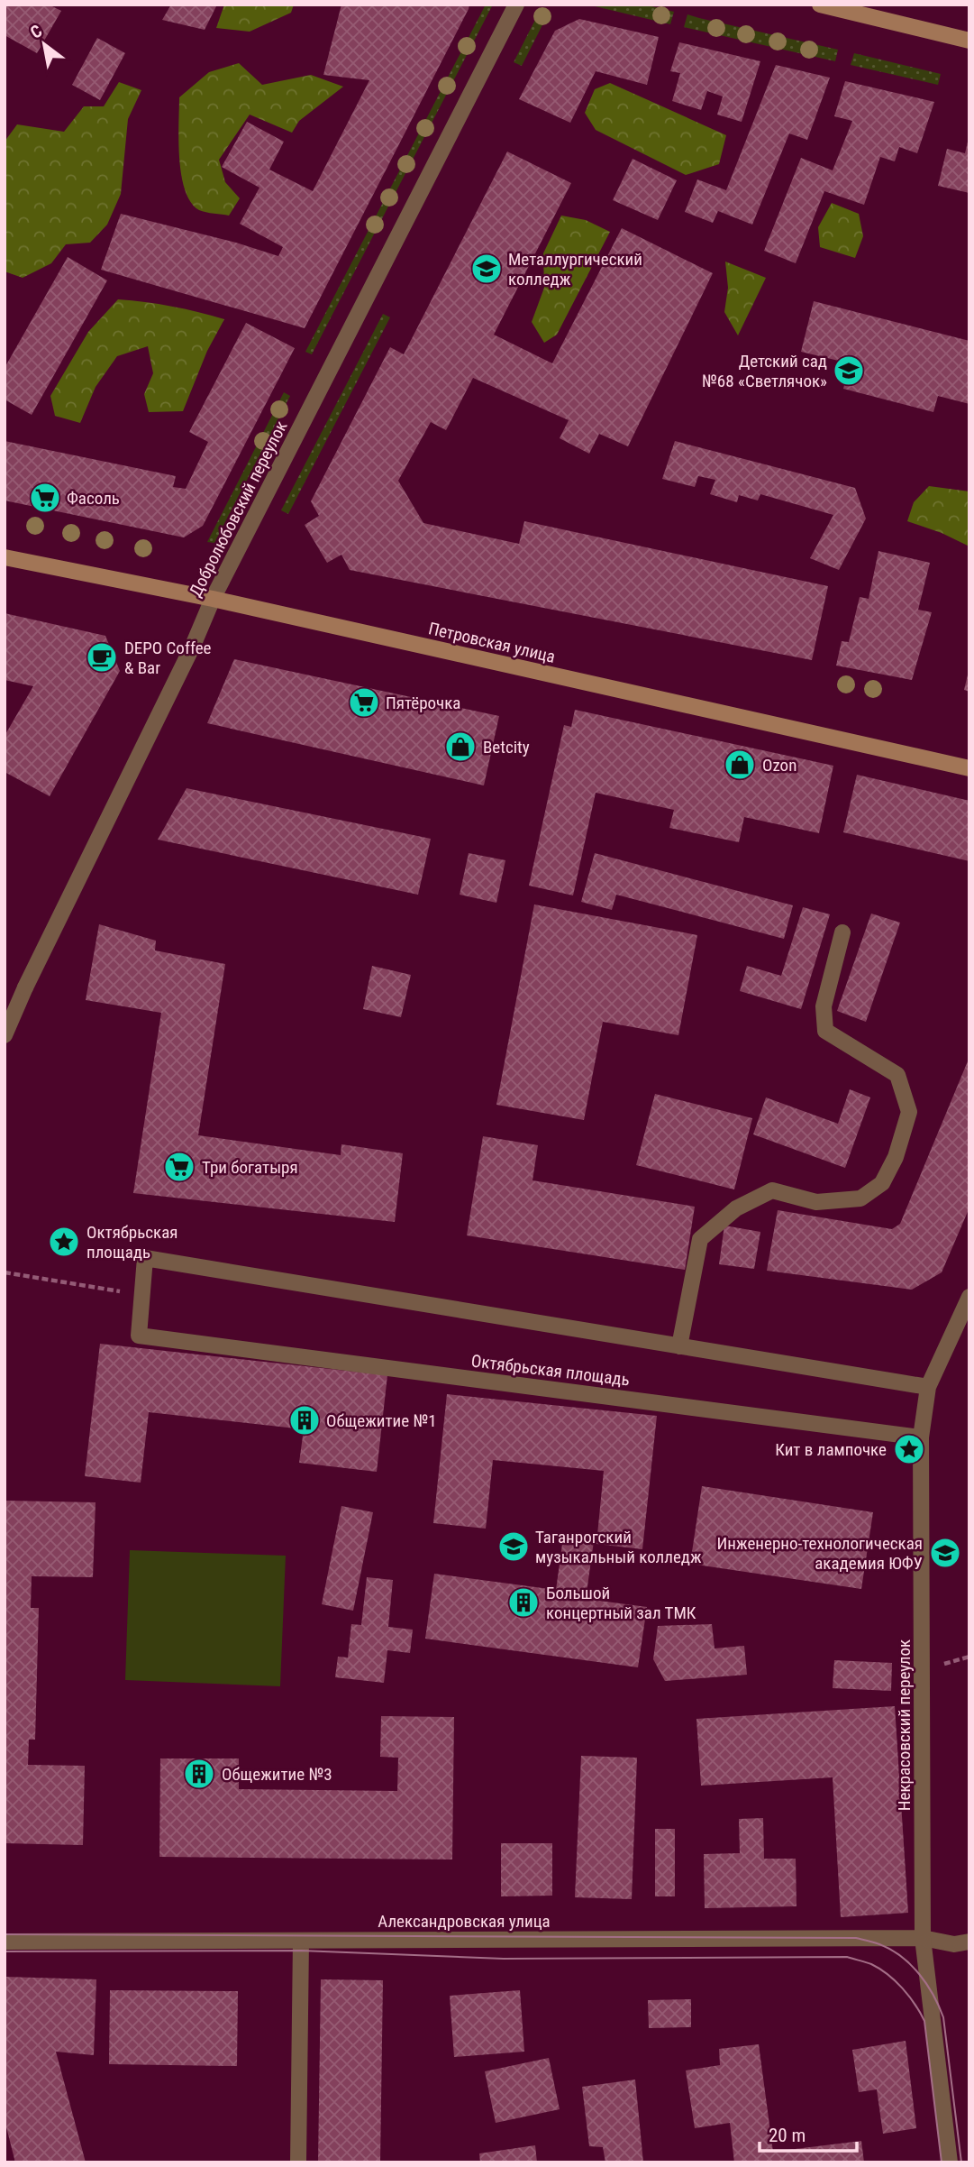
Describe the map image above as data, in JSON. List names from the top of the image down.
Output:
{
  "streets": {
    "main road": ["Петровская улица"],
    "street": [
      "Добролюбовский переулок",
      "Октябрьская площадь",
      "Некрасовский переулок",
      "Александровская улица"
    ]
  },
  "crossings": [
    ["Добролюбовский переулок", "Петровская улица"],
    ["Октябрьская площадь", "Некрасовский переулок"],
    ["Некрасовский переулок", "Александровская улица"]
  ],
  "places": {
    "school or university": [
      "Металлургический колледж",
      "Детский сад №68 «Светлячок»",
      "Таганрогский музыкальный колледж",
      "Инженерно-технологическая академия ЮФУ"
    ],
    "supermarket": ["Фасоль", "Пятёрочка", "Три богатыря"],
    "cafe": ["DEPO Coffee & Bar"],
    "shop": ["Betcity", "Ozon"],
    "place": ["Октябрьская площадь", "Кит в лампочке"],
    "building": ["Общежитие №1", "Большой концертный зал ТМК", "Общежитие №3"]
  },
  "scale_bar": "20 m",
  "north": "top left"
}
